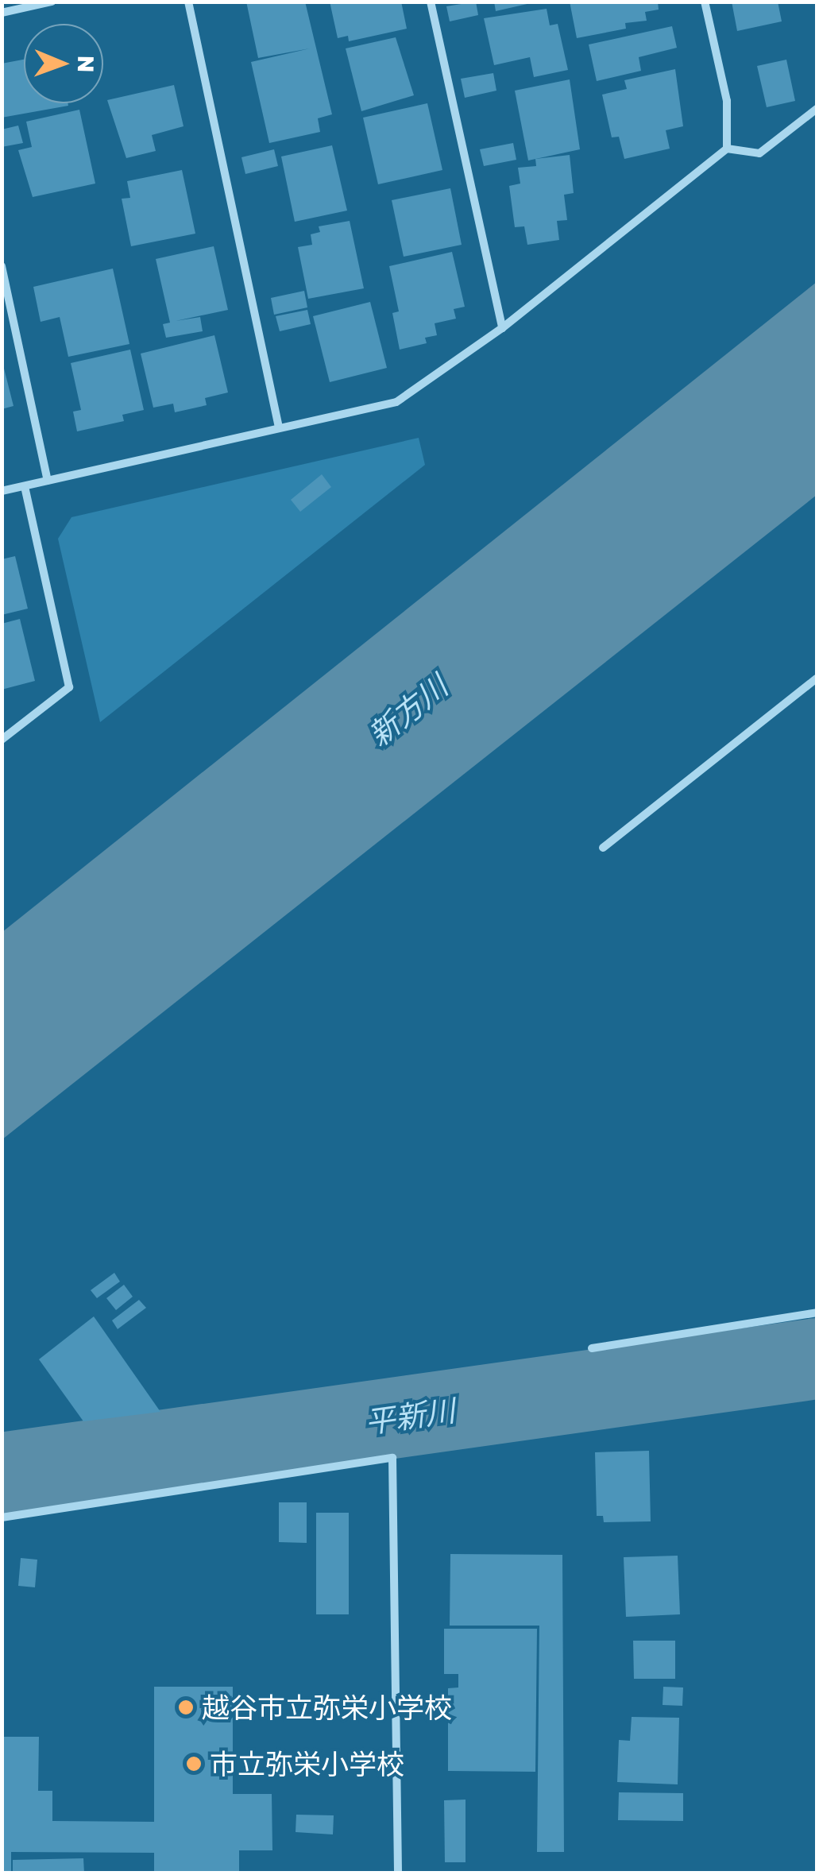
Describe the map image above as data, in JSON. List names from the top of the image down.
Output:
{
  "water": ["新方川", "平新川"],
  "places": ["越谷市立弥栄小学校", "市立弥栄小学校"],
  "north": "right"
}
